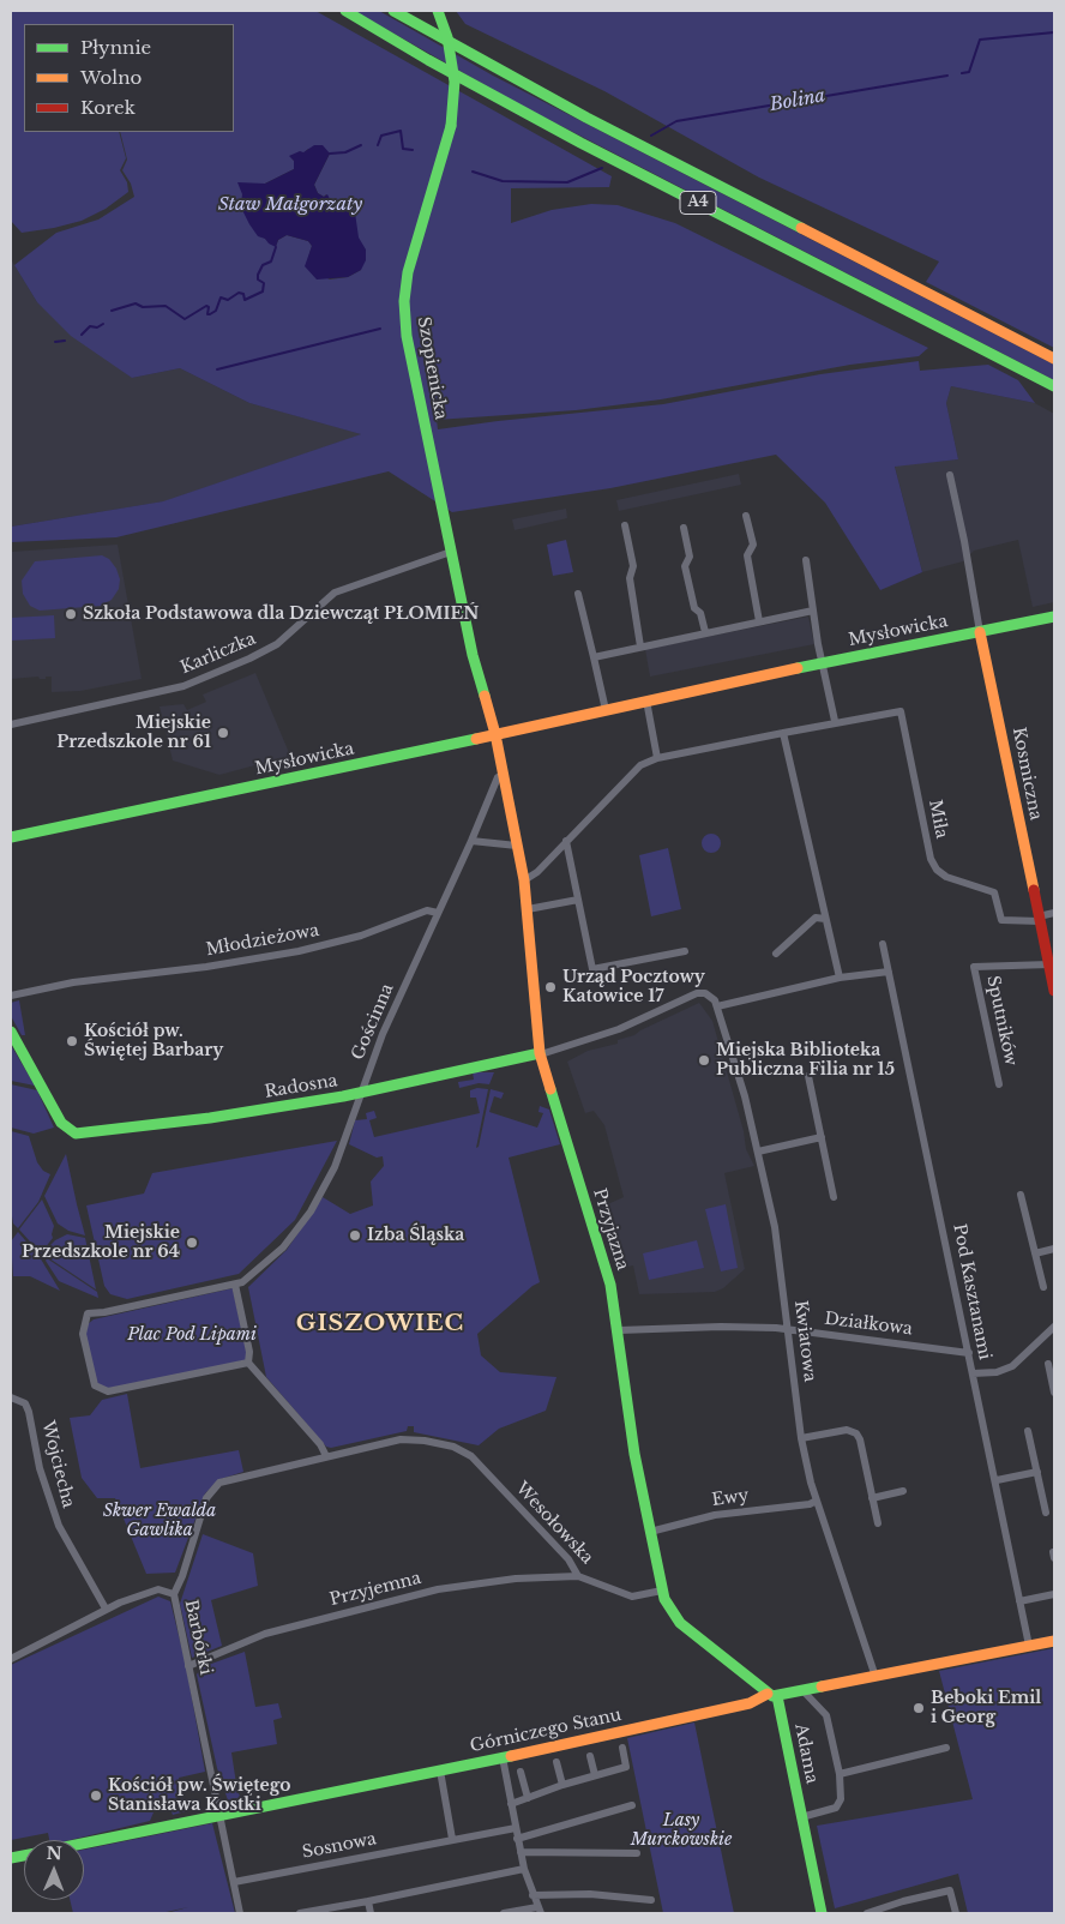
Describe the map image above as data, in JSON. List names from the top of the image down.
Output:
{
  "streets": {
    "main road": [
      "A4",
      "Szopienicka",
      "Mysłowicka",
      "Kosmiczna",
      "Radosna",
      "Przyjazna",
      "Górniczego Stanu",
      "Adama"
    ],
    "street": [
      "Karliczka",
      "Miła",
      "Młodzieżowa",
      "Sputników",
      "Gościnna",
      "Pod Kasztanami",
      "Działkowa",
      "Kwiatowa",
      "Wojciecha",
      "Ewy",
      "Wesołowska",
      "Przyjemna",
      "Barbórki",
      "Sosnowa"
    ]
  },
  "crossings": [
    ["Szopienicka", "Mysłowicka"],
    ["Szopienicka", "Karliczka"],
    ["Szopienicka", "Przyjazna"],
    ["Mysłowicka", "Kosmiczna"],
    ["Mysłowicka", "Przyjazna"],
    ["Kosmiczna", "Miła"],
    ["Kosmiczna", "Sputników"],
    ["Miła", "Przyjazna"],
    ["Młodzieżowa", "Gościnna"],
    ["Gościnna", "Radosna"],
    ["Radosna", "Przyjazna"],
    ["Przyjazna", "Działkowa"],
    ["Przyjazna", "Ewy"],
    ["Przyjazna", "Wesołowska"],
    ["Przyjazna", "Górniczego Stanu"],
    ["Przyjazna", "Adama"],
    ["Pod Kasztanami", "Działkowa"],
    ["Pod Kasztanami", "Górniczego Stanu"],
    ["Działkowa", "Kwiatowa"],
    ["Kwiatowa", "Ewy"],
    ["Kwiatowa", "Górniczego Stanu"],
    ["Wesołowska", "Przyjemna"],
    ["Wesołowska", "Barbórki"],
    ["Przyjemna", "Barbórki"],
    ["Barbórki", "Górniczego Stanu"],
    ["Barbórki", "Sosnowa"],
    ["Górniczego Stanu", "Adama"]
  ],
  "districts": ["GISZOWIEC"],
  "water": ["Bolina", "Staw Małgorzaty"],
  "parks": ["Plac Pod Lipami", "Skwer Ewalda Gawlika", "Lasy Murckowskie"],
  "places": [
    "Szkoła Podstawowa dla Dziewcząt PŁOMIEŃ",
    "Miejskie Przedszkole nr 61",
    "Urząd Pocztowy Katowice 17",
    "Kościół pw. Świętej Barbary",
    "Miejska Biblioteka Publiczna Filia nr 15",
    "Izba Śląska",
    "Miejskie Przedszkole nr 64",
    "Beboki Emil i Georg",
    "Kościół pw. Świętego Stanisława Kostki"
  ],
  "legend": ["Płynnie", "Wolno", "Korek"],
  "north": "top"
}
